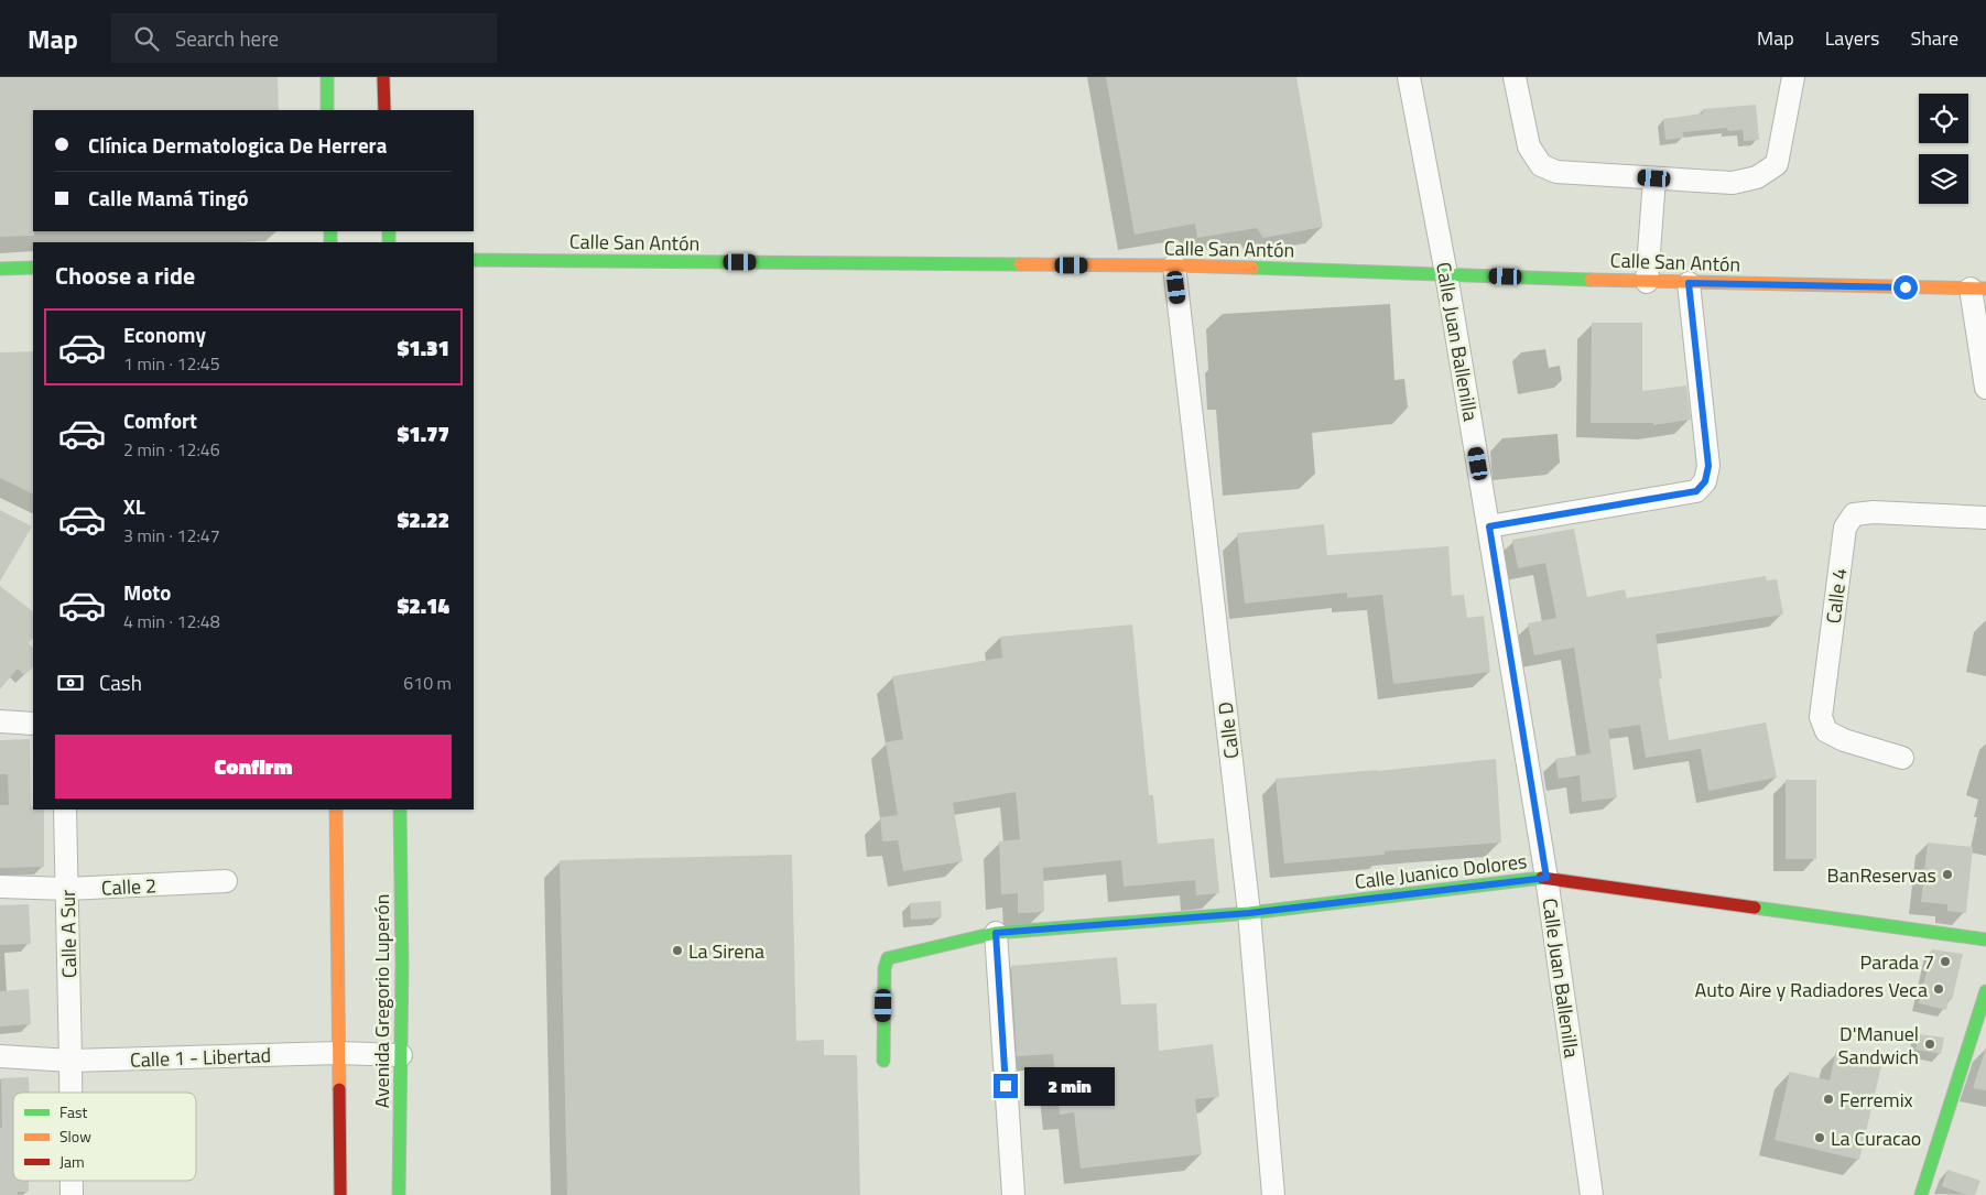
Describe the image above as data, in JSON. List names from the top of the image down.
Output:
{
  "streets": {
    "street": [
      "Calle San Antón",
      "Calle Juan Ballenilla",
      "Calle 4",
      "Calle D",
      "Calle Juanico Dolores",
      "Calle 2",
      "Calle A Sur",
      "Avenida Gregorio Luperón",
      "Calle 1 - Libertad"
    ]
  },
  "crossings": [
    ["Calle San Antón", "Calle Juan Ballenilla"],
    ["Calle San Antón", "Calle D"],
    ["Calle Juan Ballenilla", "Calle Juanico Dolores"],
    ["Calle D", "Calle Juanico Dolores"],
    ["Calle 2", "Calle A Sur"],
    ["Calle A Sur", "Calle 1 - Libertad"],
    ["Avenida Gregorio Luperón", "Calle 1 - Libertad"]
  ],
  "places": [
    "BanReservas",
    "La Sirena",
    "Parada 7",
    "Auto Aire y Radiadores Veca",
    "D'Manuel Sandwich",
    "Ferremix",
    "La Curacao"
  ],
  "legend": ["Fast", "Slow", "Jam"],
  "page": {
    "header": "Map",
    "search": "Search here",
    "nav": ["Map", "Layers", "Share"],
    "banner": ["Clínica Dermatologica De Herrera", "Calle Mamá Tingó"],
    "heading": "Choose a ride",
    "list": [
      {
        "name": "Economy",
        "note": "1 min · 12:45",
        "value": "$1.31"
      },
      {
        "name": "Comfort",
        "note": "2 min · 12:46",
        "value": "$1.77"
      },
      {
        "name": "XL",
        "note": "3 min · 12:47",
        "value": "$2.22"
      },
      {
        "name": "Moto",
        "note": "4 min · 12:48",
        "value": "$2.14"
      }
    ],
    "pay": ["Cash", "610 m"],
    "buttons": "Confirm",
    "bubble": "2 min"
  }
}
